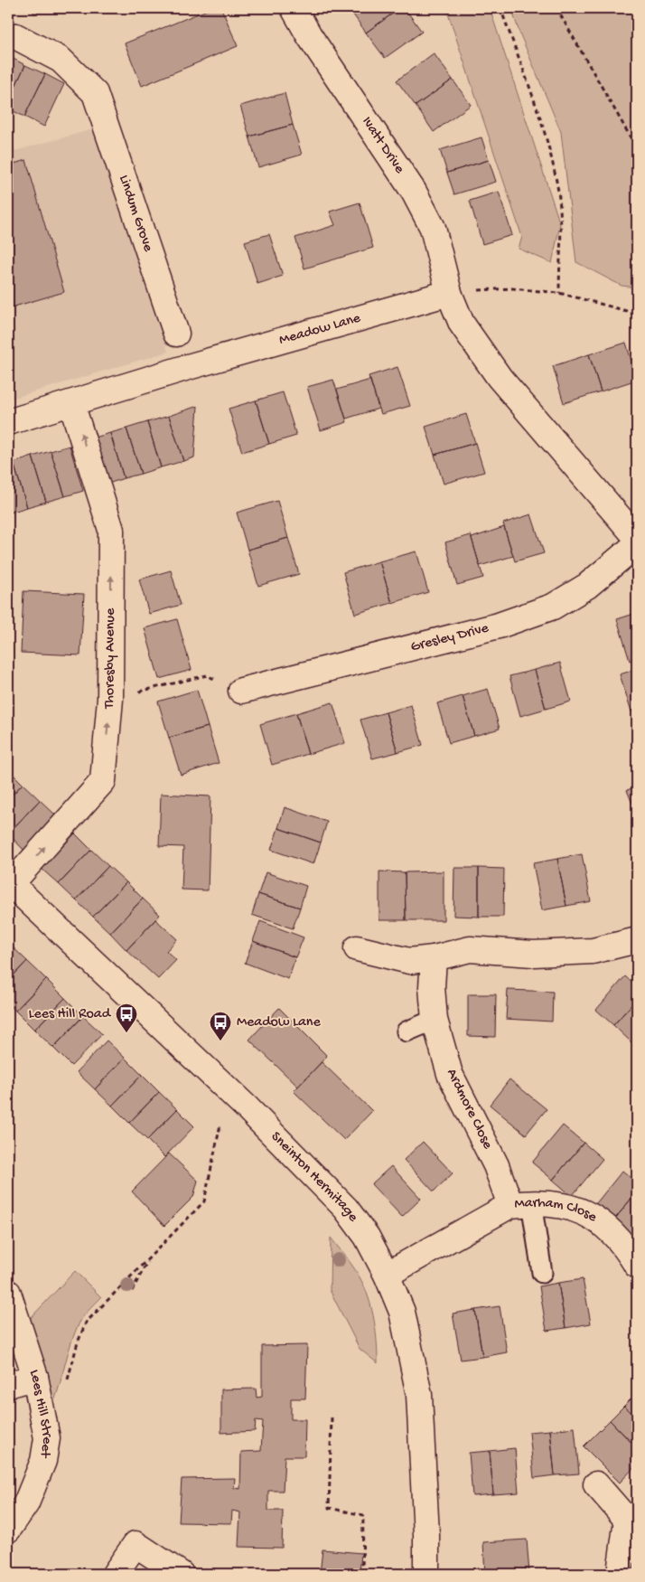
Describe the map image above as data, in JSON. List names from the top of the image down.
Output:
{
  "streets": {
    "street": [
      "Ivatt Drive",
      "Lindum Grove",
      "Meadow Lane",
      "Gresley Drive",
      "Thoresby Avenue",
      "Ardmore Close",
      "Sneinton Hermitage",
      "Marham Close",
      "Lees Hill Street"
    ]
  },
  "crossings": [
    ["Ivatt Drive", "Meadow Lane"],
    ["Meadow Lane", "Thoresby Avenue"],
    ["Thoresby Avenue", "Sneinton Hermitage"],
    ["Ardmore Close", "Marham Close"],
    ["Sneinton Hermitage", "Marham Close"]
  ],
  "one_way": ["Thoresby Avenue"],
  "places": {
    "bus stop": ["Lees Hill Road", "Meadow Lane"]
  }
}
